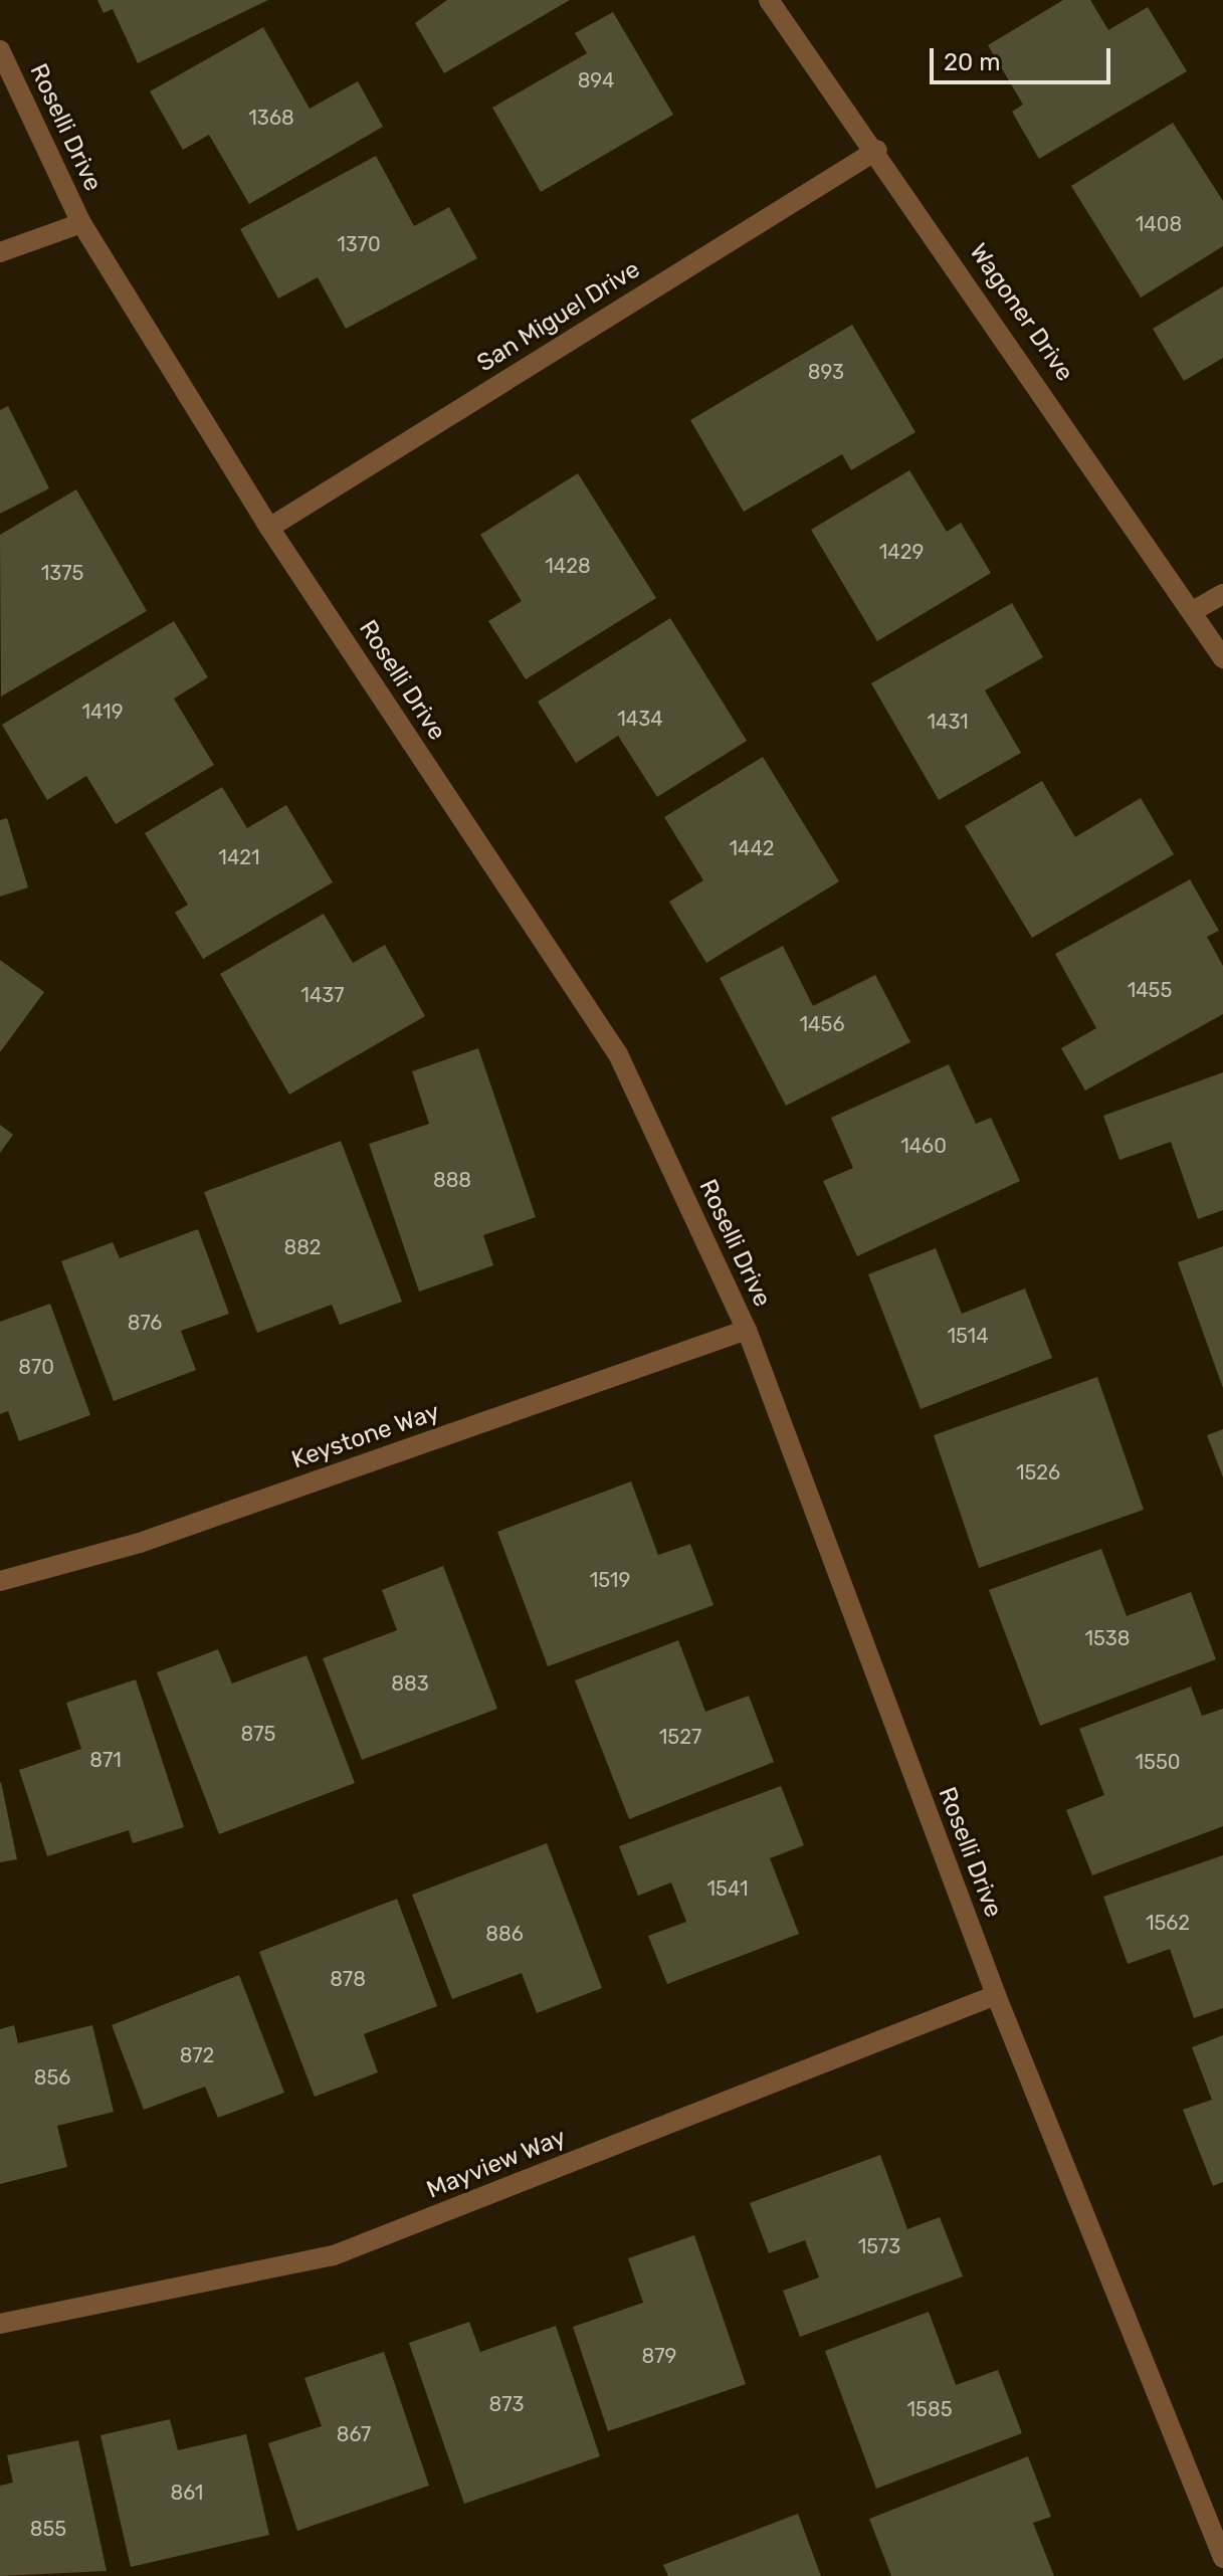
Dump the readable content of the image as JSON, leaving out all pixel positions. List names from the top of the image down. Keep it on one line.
{"streets":{"street":["Roselli Drive","Wagoner Drive","San Miguel Drive","Keystone Way","Mayview Way"]},"crossings":[["Roselli Drive","San Miguel Drive"],["Roselli Drive","Keystone Way"],["Roselli Drive","Mayview Way"],["Wagoner Drive","San Miguel Drive"]],"house_numbers":["894","1368","1408","1370","893","1429","1428","1375","1419","1434","1431","1442","1421","1455","1437","1456","1460","888","882","876","1514","870","1526","1519","1538","883","875","1527","871","1550","1541","1562","886","878","872","856","1573","879","873","1585","867","861","855"],"scale_bar":"20 m"}
